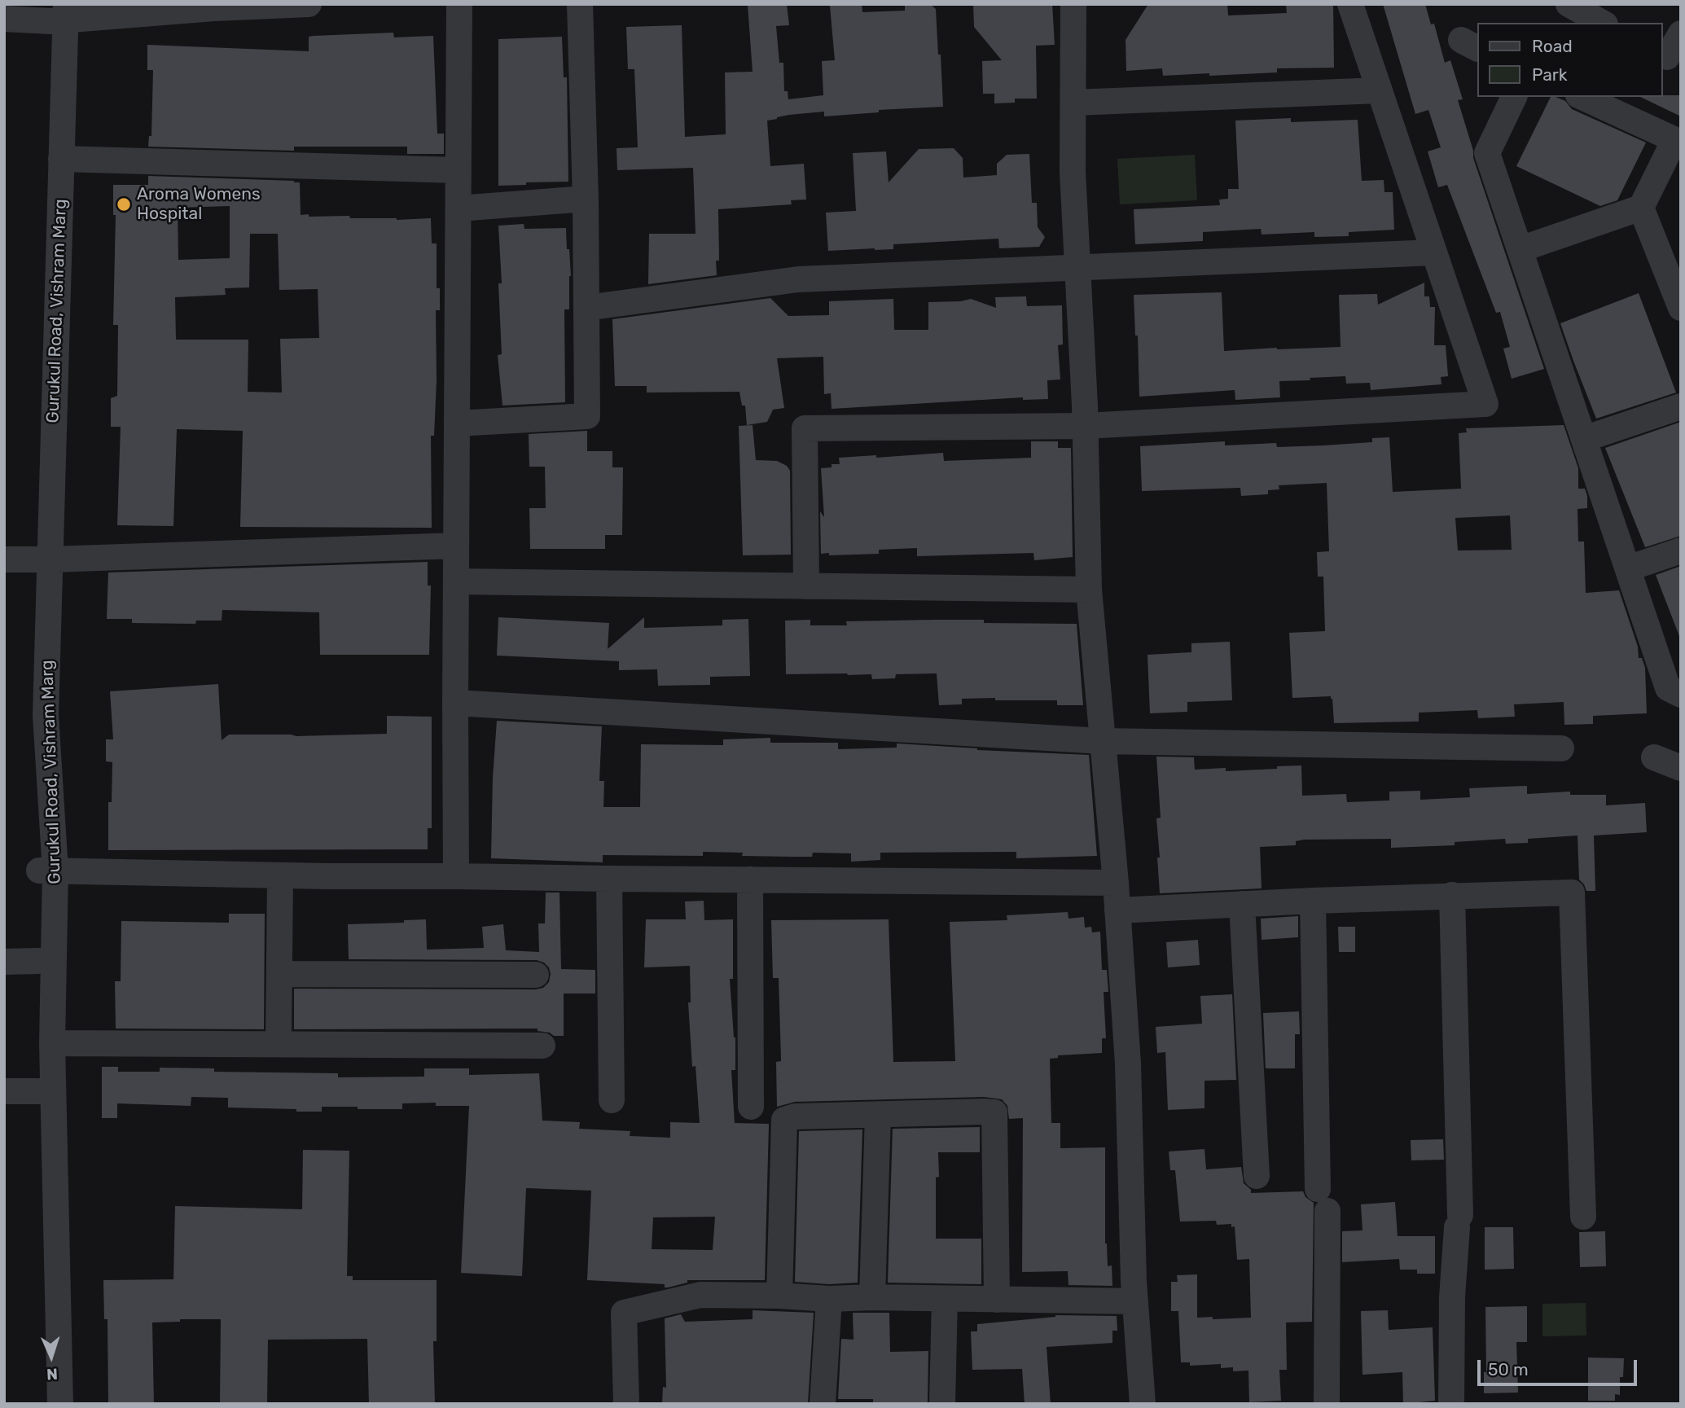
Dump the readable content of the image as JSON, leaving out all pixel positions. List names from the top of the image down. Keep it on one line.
{"streets":{"street":["Gurukul Road, Vishram Marg"]},"places":["Aroma Womens Hospital"],"legend":["Road","Park"],"scale_bar":"50 m","north":"bottom"}
